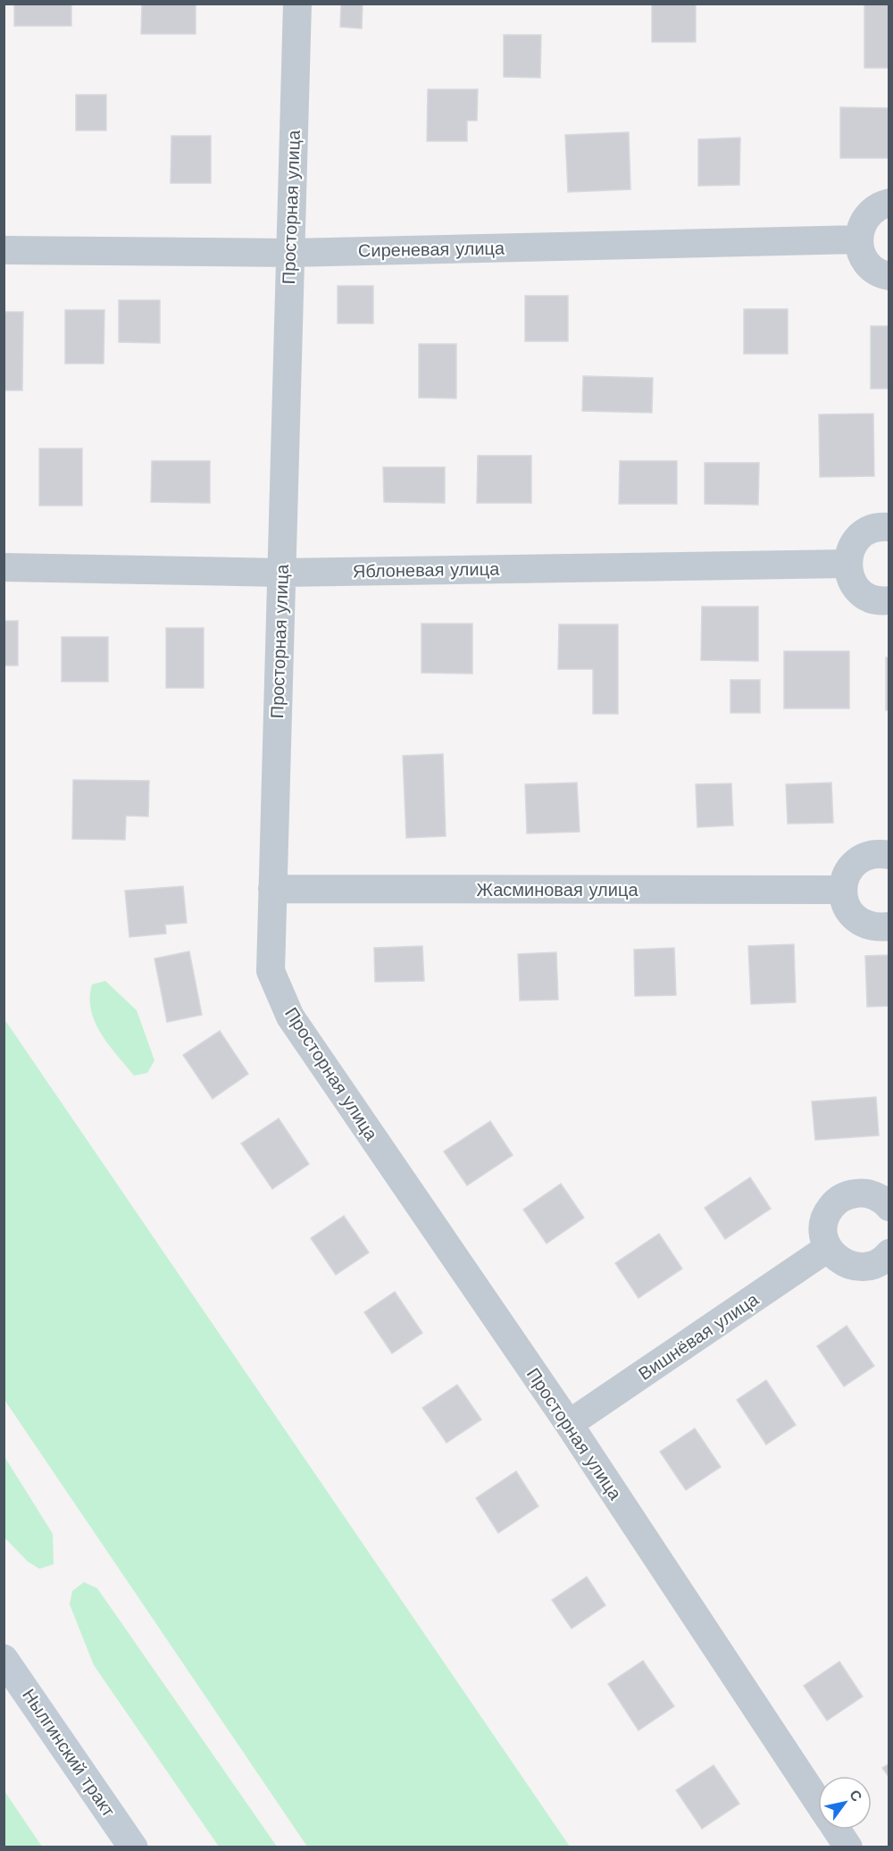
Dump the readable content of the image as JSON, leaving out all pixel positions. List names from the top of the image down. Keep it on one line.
{"streets":{"main road":["Нылгинский тракт"],"street":["Просторная улица","Сиреневая улица","Яблоневая улица","Жасминовая улица","Вишнёвая улица"]},"crossings":[["Просторная улица","Сиреневая улица"],["Просторная улица","Яблоневая улица"],["Просторная улица","Жасминовая улица"],["Просторная улица","Вишнёвая улица"]],"north":"top right"}
